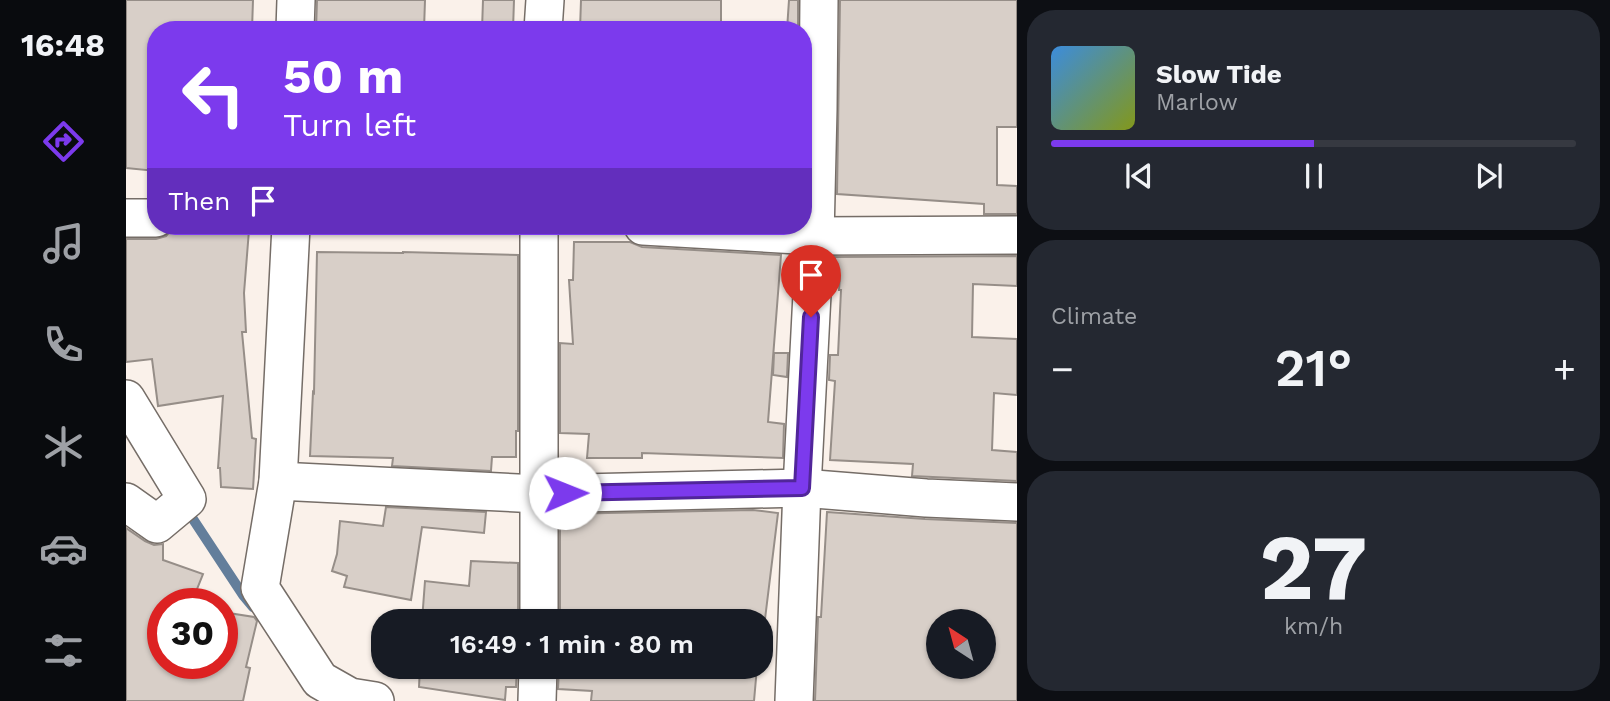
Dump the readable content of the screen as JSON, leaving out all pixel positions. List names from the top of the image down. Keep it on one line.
{"north":"top left","page":{"tabs":"16:48","turn":["50 m","Turn left"],"song":["Slow Tide","Marlow"],"then":"Then","tile":["Climate",["27","km/h"]],"heat":["−","21°","+"],"limit":"30","trip":"16:49 · 1 min · 80 m"}}
